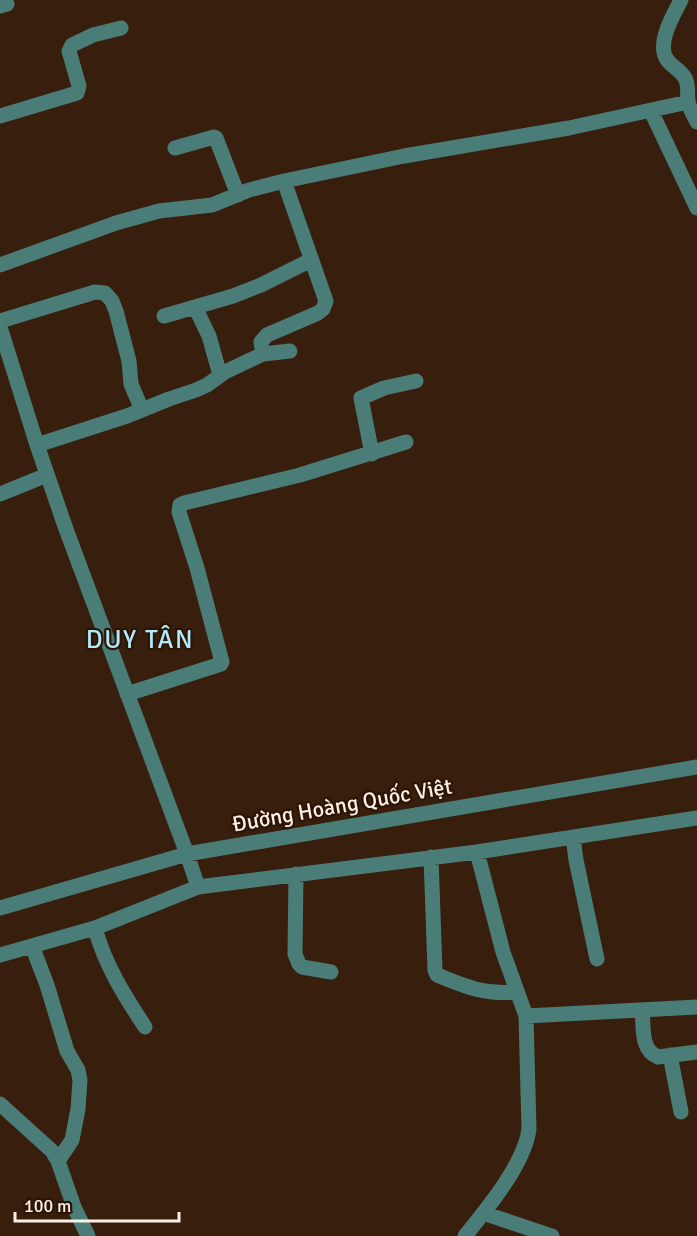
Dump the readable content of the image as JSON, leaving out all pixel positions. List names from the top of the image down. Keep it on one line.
{"streets":{"street":["Đường Hoàng Quốc Việt"]},"districts":["DUY TÂN"],"scale_bar":"100 m"}
